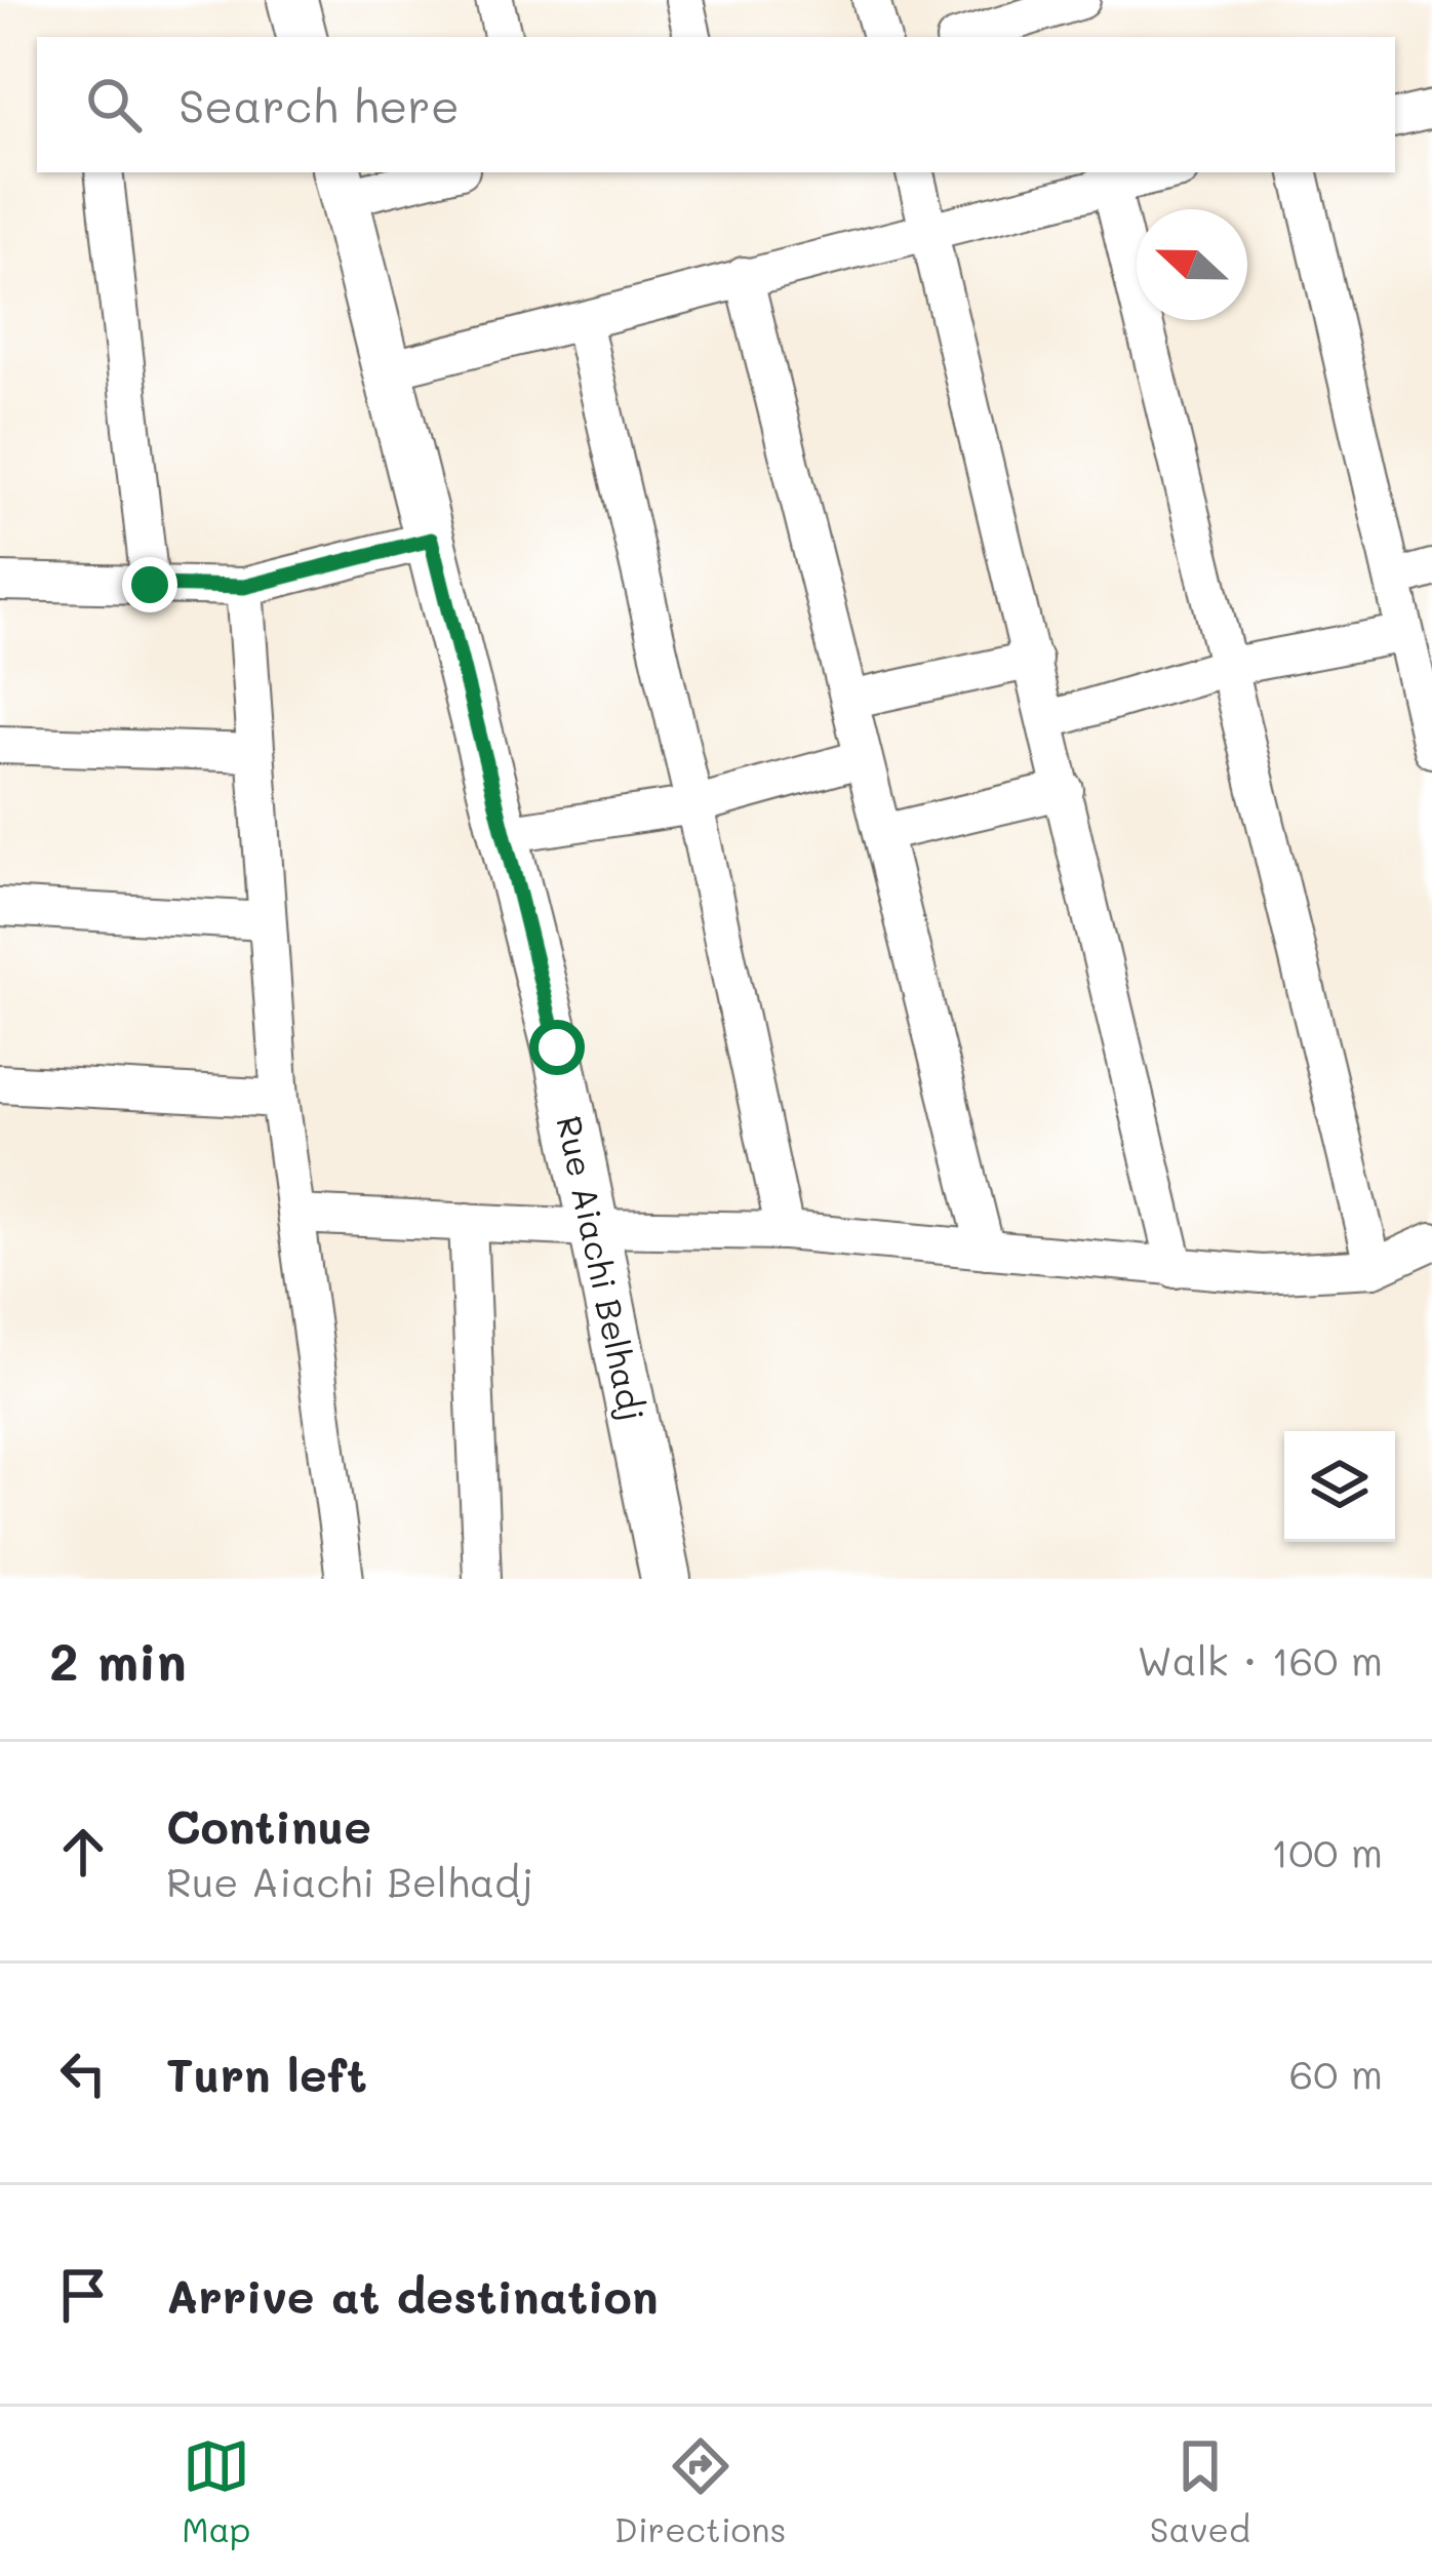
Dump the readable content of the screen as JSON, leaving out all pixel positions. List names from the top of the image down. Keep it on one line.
{"streets":{"street":["Rue Aiachi Belhadj"]},"north":"left","page":{"search":"Search here","heading":["2 min","Walk · 160 m"],"list":[["Continue","Rue Aiachi Belhadj","100 m"],["Turn left","60 m"],"Arrive at destination"],"nav":["Map","Directions","Saved"]}}
